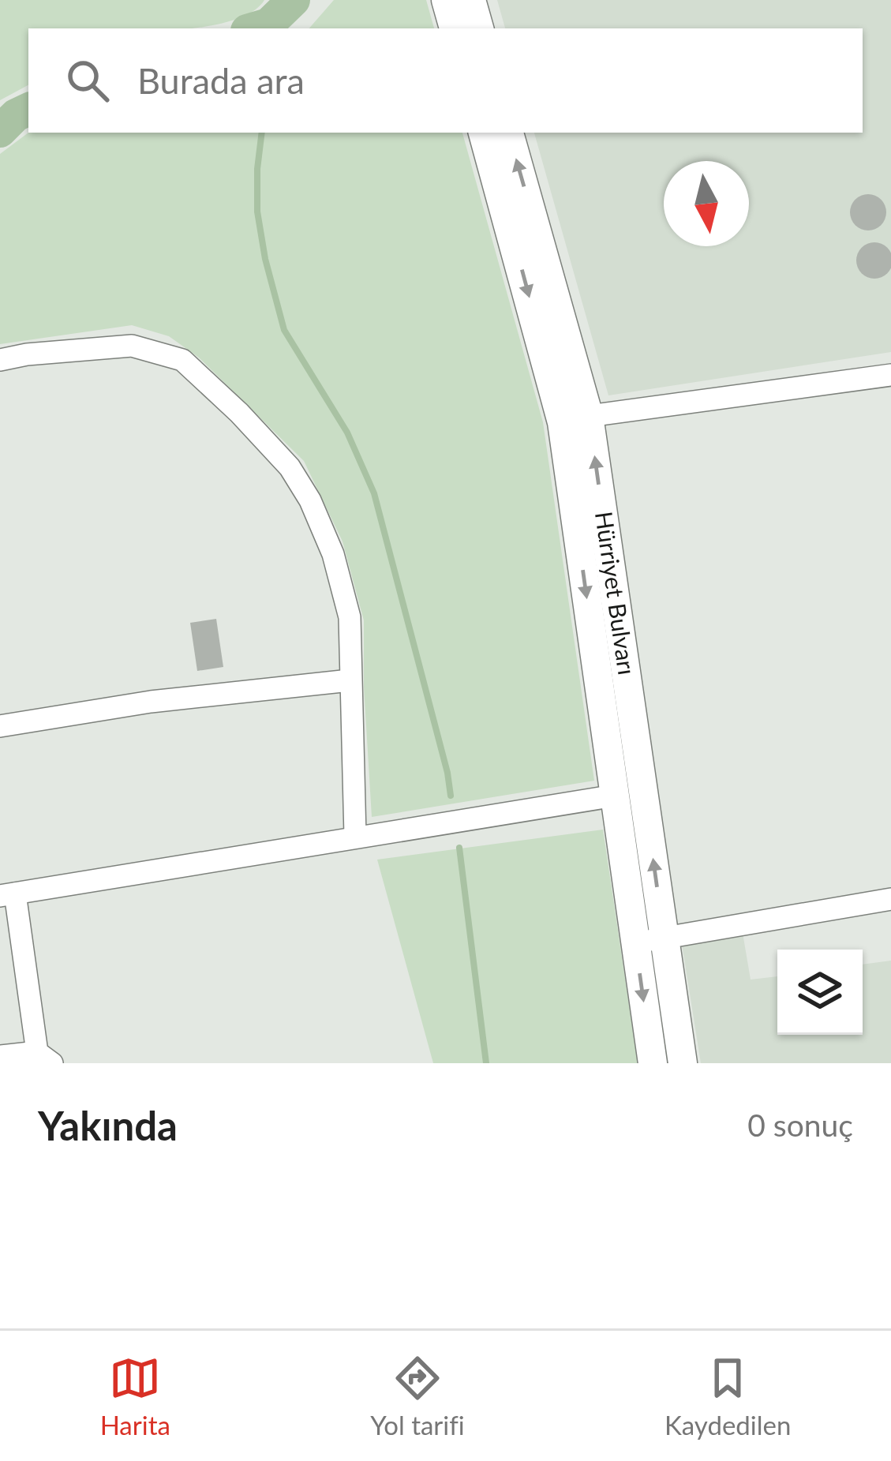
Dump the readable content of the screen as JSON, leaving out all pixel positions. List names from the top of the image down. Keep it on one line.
{"streets":{"main road":["Hürriyet Bulvarı"]},"north":"bottom","page":{"search":"Burada ara","heading":["Yakında","0 sonuç"],"nav":["Harita","Yol tarifi","Kaydedilen"]}}
